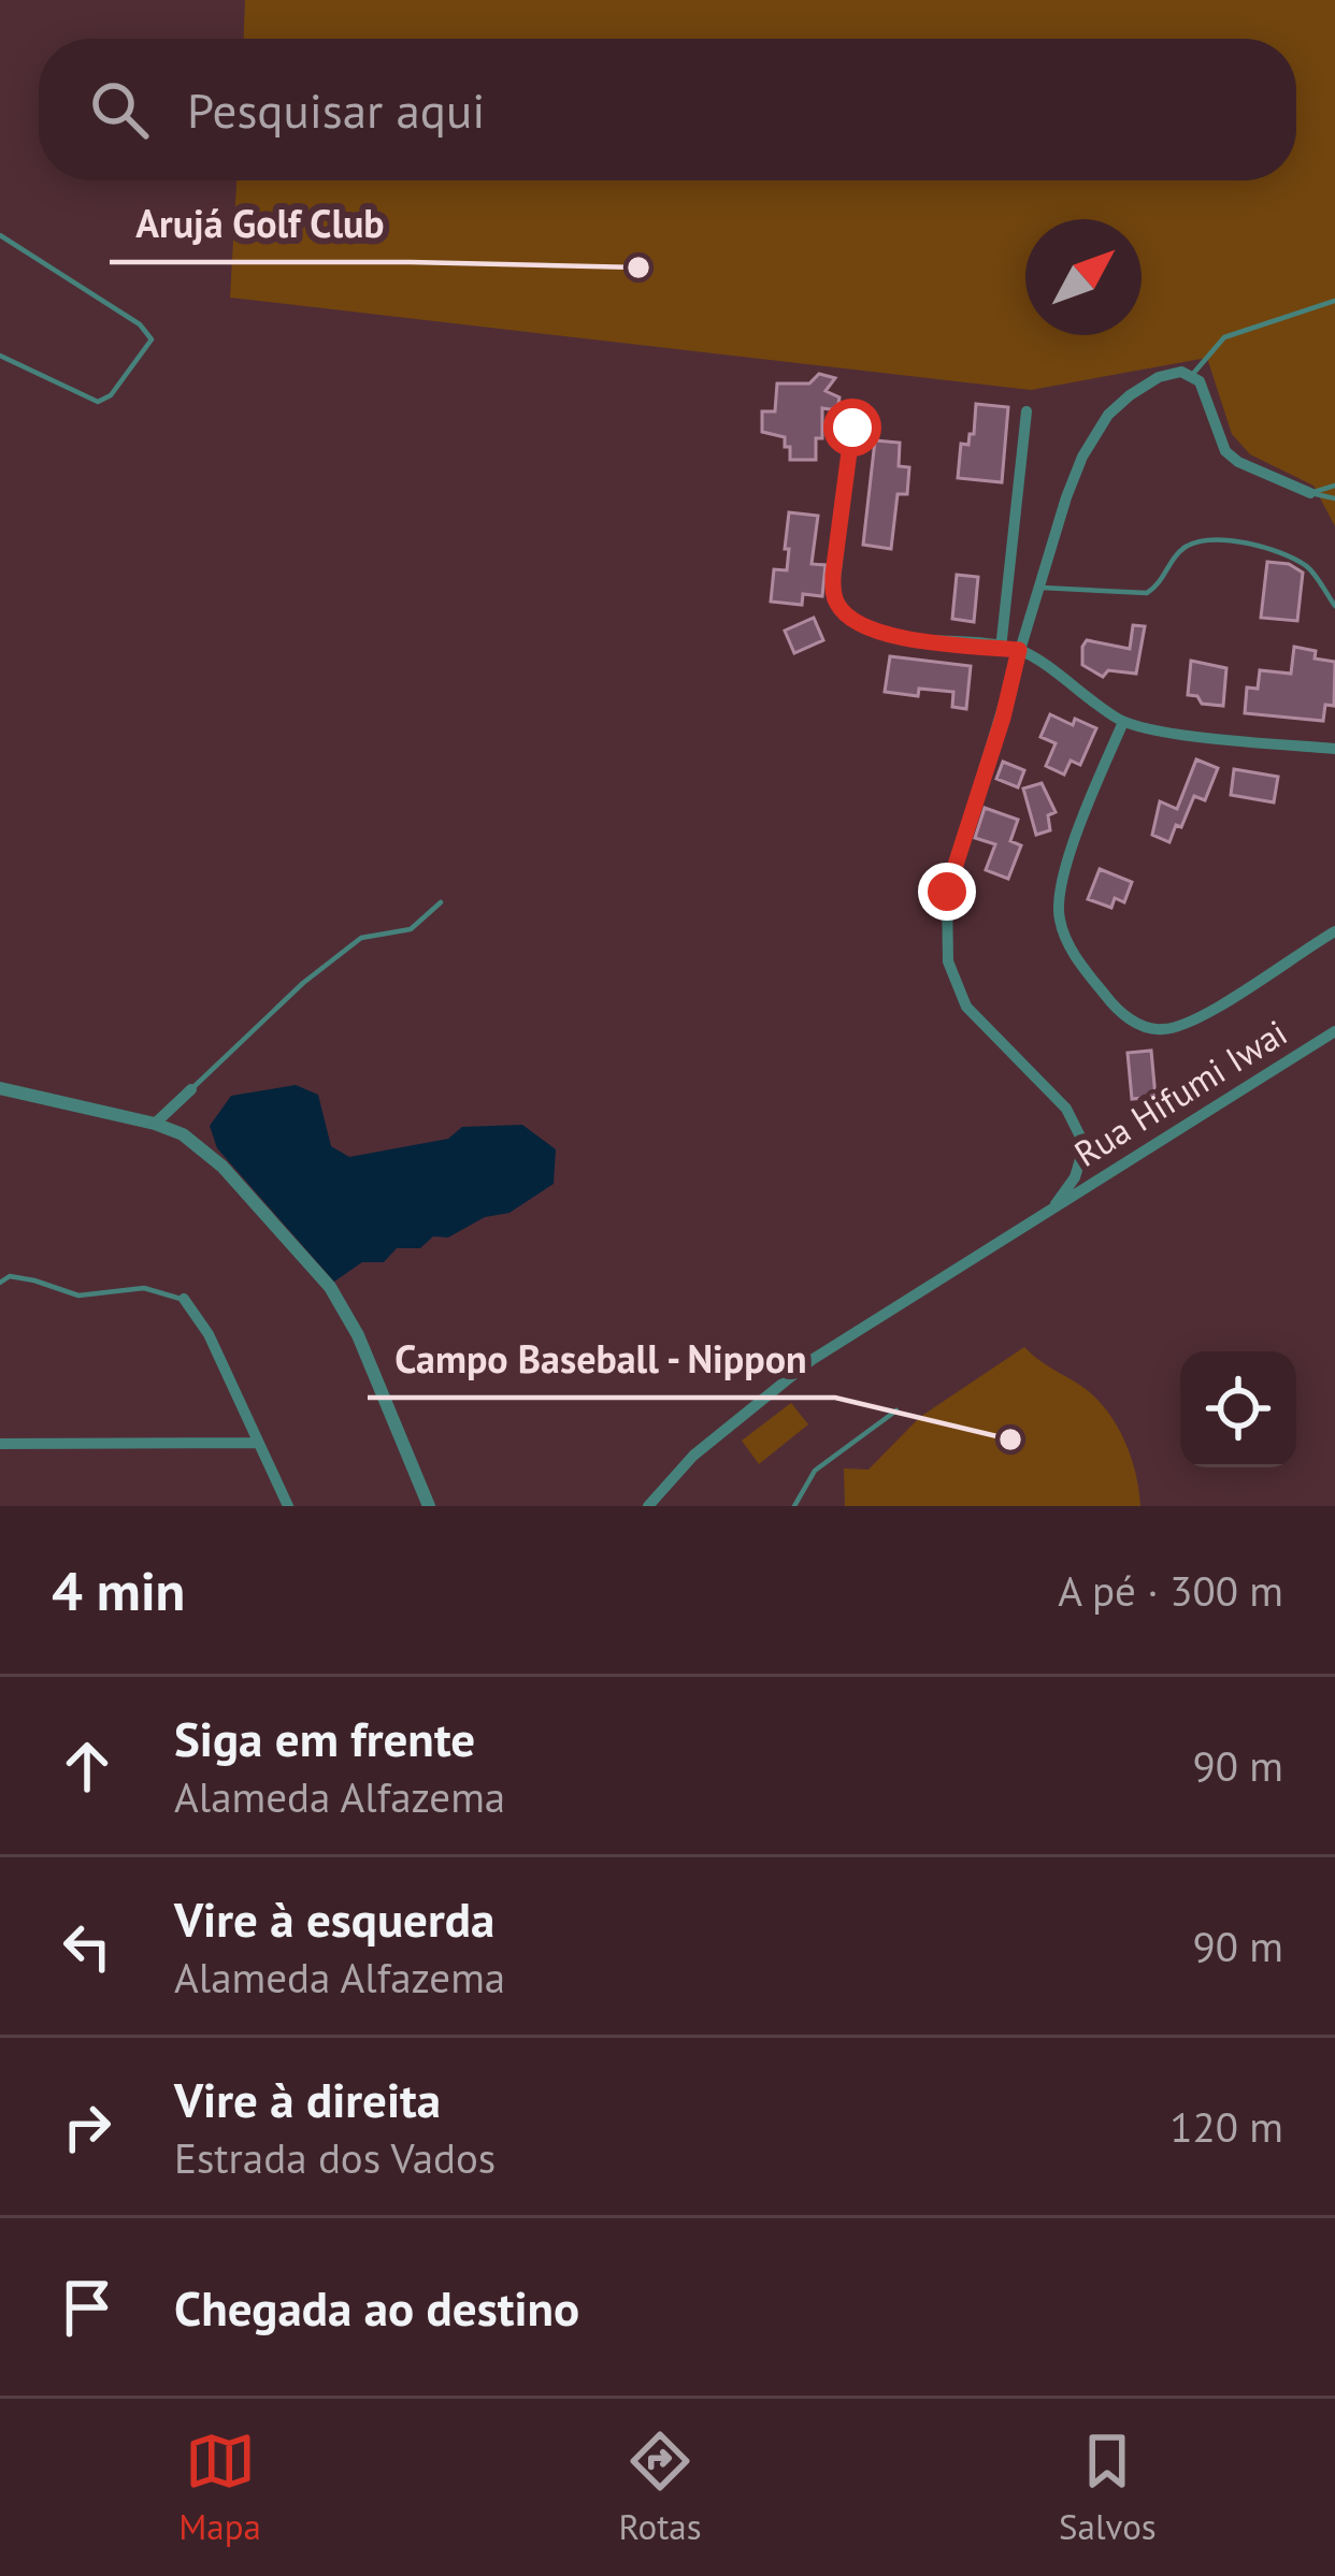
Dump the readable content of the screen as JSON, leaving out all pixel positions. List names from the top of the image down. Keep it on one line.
{"streets":{"street":["Rua Hifumi Iwai"]},"places":["Arujá Golf Club","Campo Baseball - Nippon"],"north":"top right","page":{"search":"Pesquisar aqui","heading":["4 min","A pé · 300 m"],"list":[["Siga em frente","Alameda Alfazema","90 m"],["Vire à esquerda","Alameda Alfazema","90 m"],["Vire à direita","Estrada dos Vados","120 m"],"Chegada ao destino"],"nav":["Mapa","Rotas","Salvos"]}}
